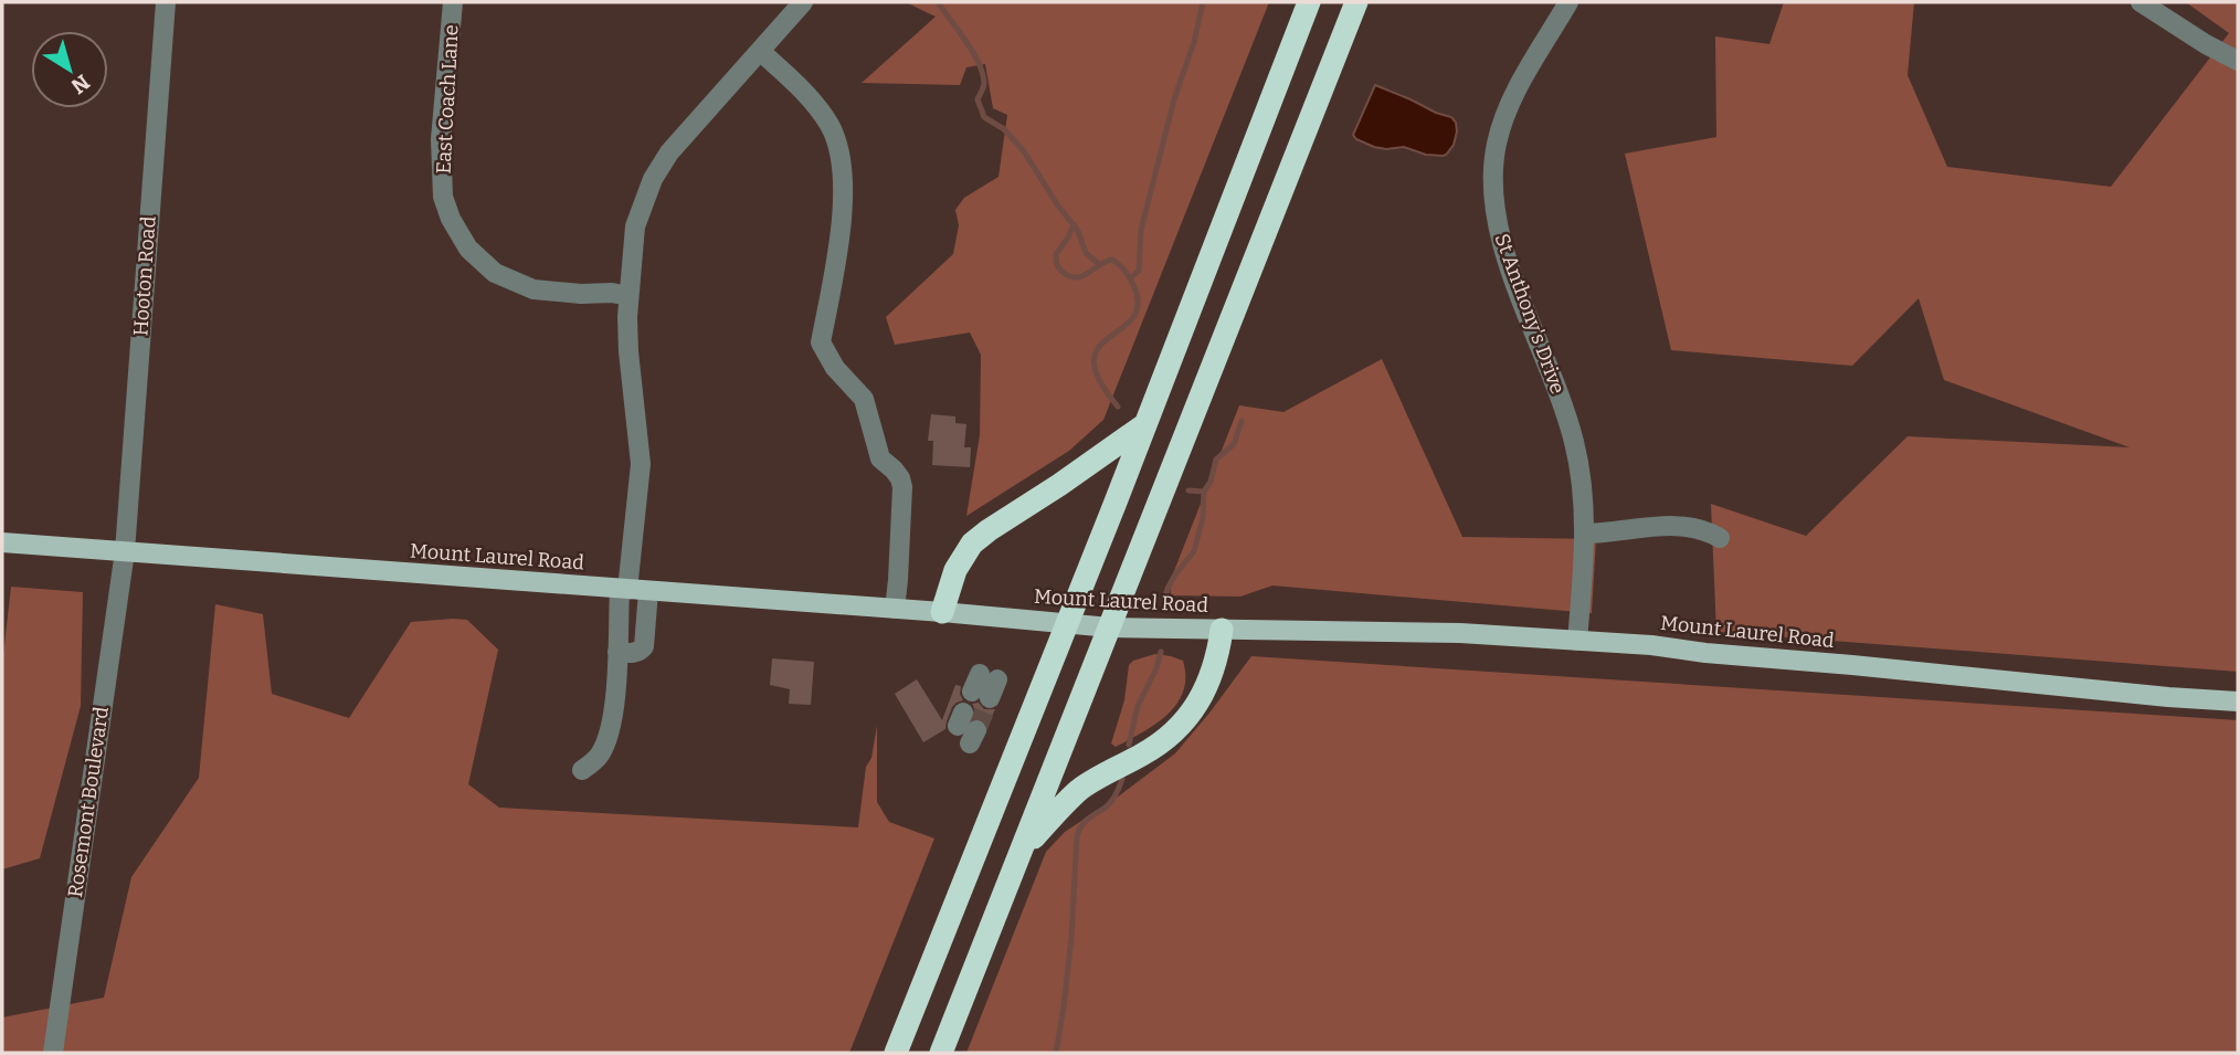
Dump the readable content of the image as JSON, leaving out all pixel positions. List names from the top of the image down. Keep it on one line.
{"streets":{"main road":["Mount Laurel Road"],"street":["East Coach Lane","Hooton Road","St Anthony's Drive","Rosemont Boulevard"]},"crossings":[["Hooton Road","Mount Laurel Road"],["Hooton Road","Rosemont Boulevard"],["St Anthony's Drive","Mount Laurel Road"],["Mount Laurel Road","Rosemont Boulevard"]],"north":"bottom right"}
